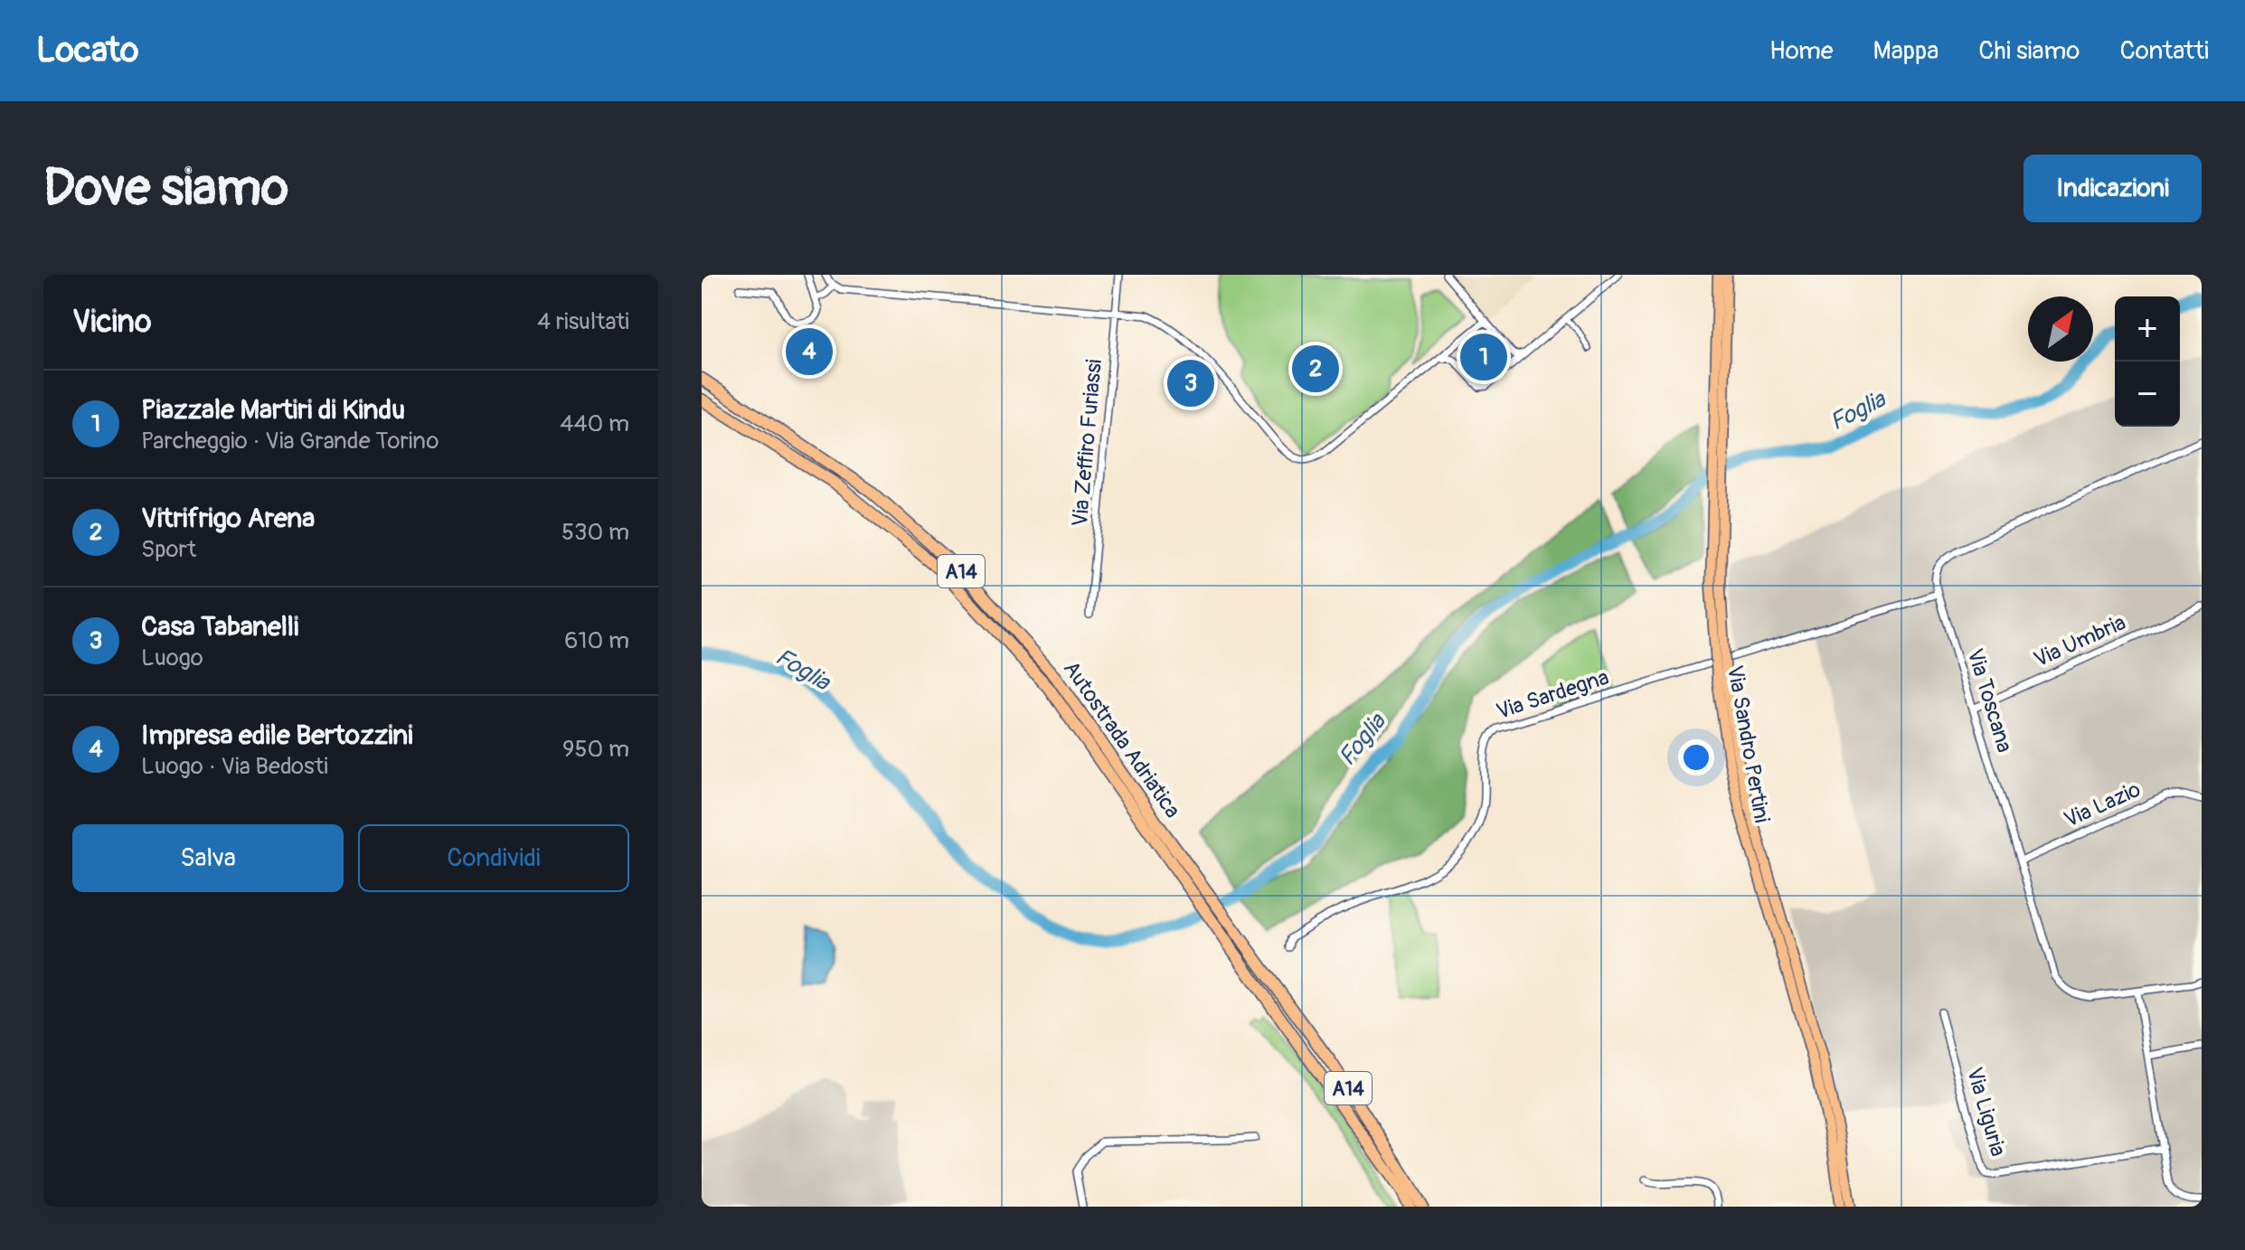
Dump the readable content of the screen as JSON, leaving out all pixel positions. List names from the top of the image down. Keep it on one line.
{"streets":{"highway":["A14","Autostrada Adriatica"],"main road":["Via Sandro Pertini"],"street":["Via Zeffiro Furiassi","Via Umbria","Via Sardegna","Via Toscana","Via Lazio","Via Liguria"]},"crossings":[["Via Umbria","Via Toscana"],["Via Sardegna","Via Toscana"],["Via Toscana","Via Lazio"]],"water":["Foglia"],"north":"top right","page":{"header":"Locato","nav":["Home","Mappa","Chi siamo","Contatti"],"buttons":["Indicazioni",["Salva","Condividi"]],"title":"Dove siamo","heading":["Vicino","4 risultati"],"map_buttons":["+","−"],"pins":["4","1","2","3"],"list":[{"mark":"1","name":"Piazzale Martiri di Kindu","note":"Parcheggio · Via Grande Torino","value":"440 m"},{"mark":"2","name":"Vitrifrigo Arena","note":"Sport","value":"530 m"},{"mark":"3","name":"Casa Tabanelli","note":"Luogo","value":"610 m"},{"mark":"4","name":"Impresa edile Bertozzini","note":"Luogo · Via Bedosti","value":"950 m"}]}}
